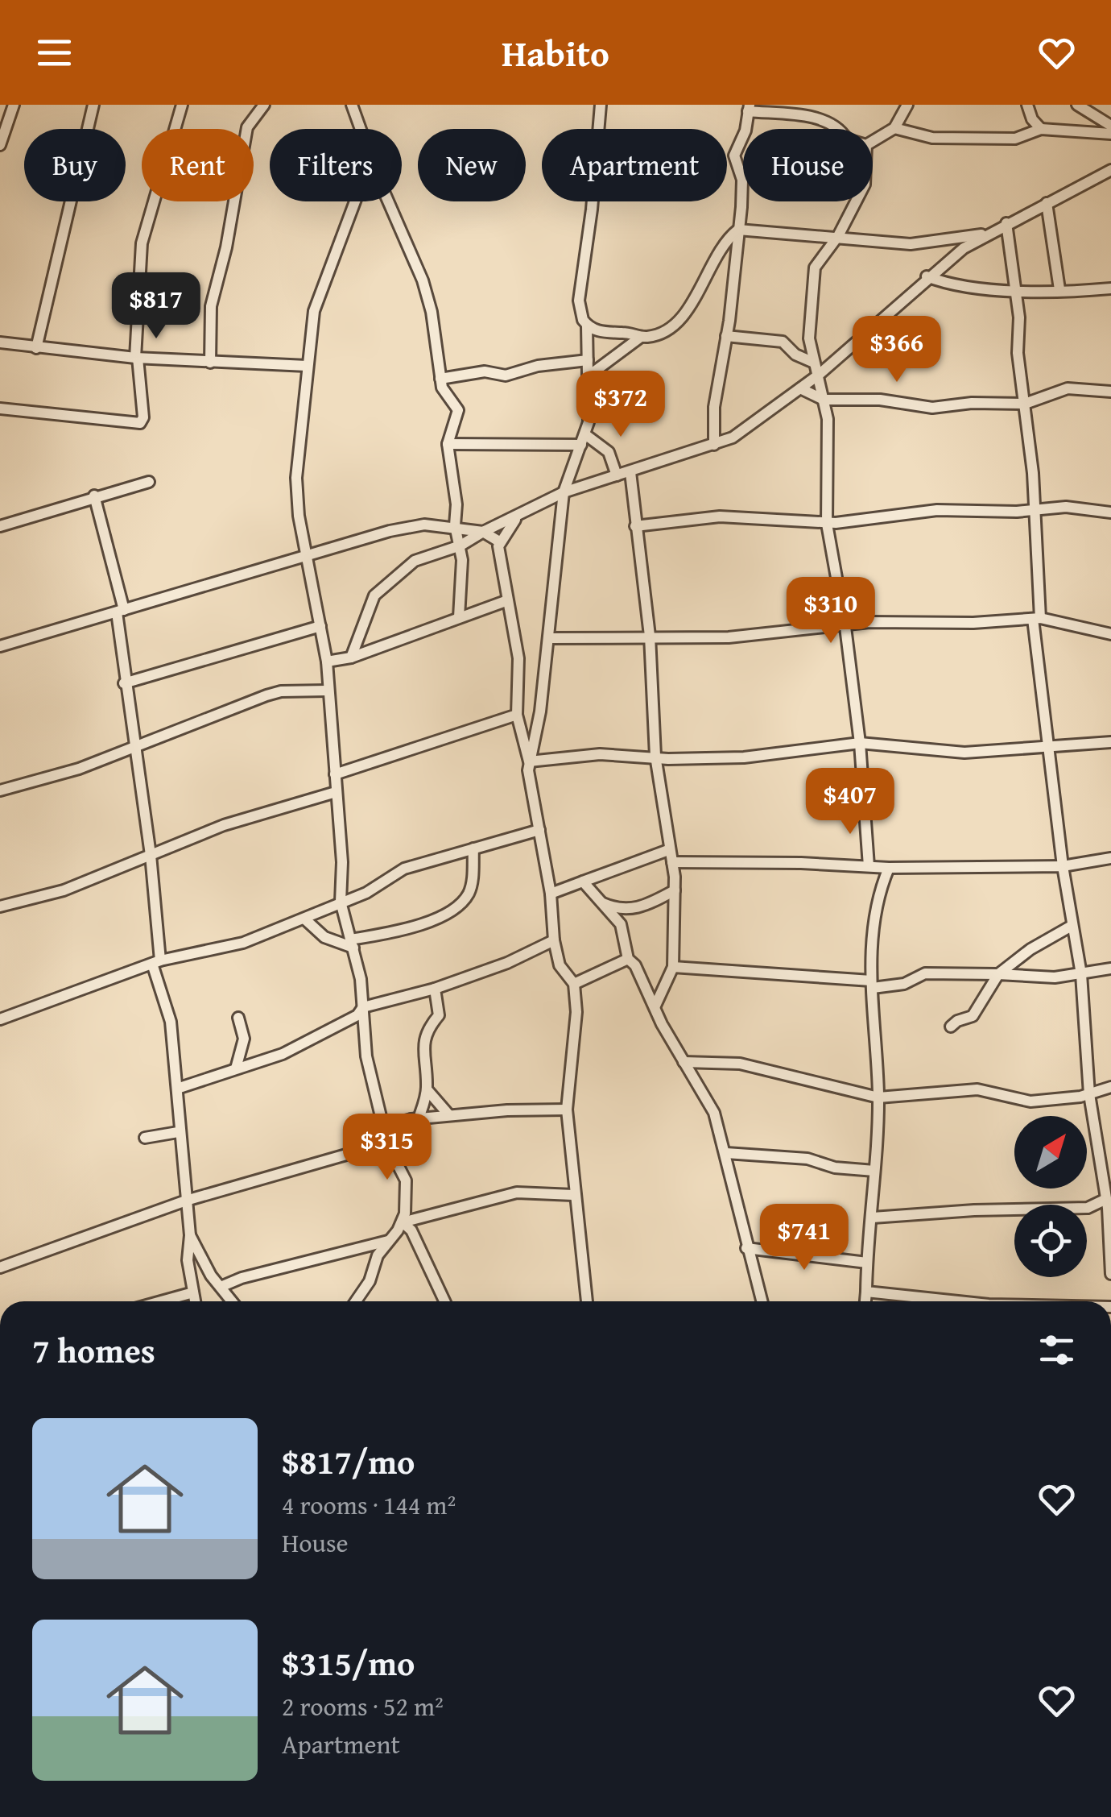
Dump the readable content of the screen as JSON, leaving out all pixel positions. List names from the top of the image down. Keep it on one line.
{"north":"top right","page":{"header":"Habito","chip":["Buy","Rent","Filters","New","Apartment","House"],"price":["$817","$366","$372","$310","$407","$315","$741"],"heading":"7 homes","list":[{"name":"$817/mo","note":"4 rooms · 144 m² · House"},{"name":"$315/mo","note":"2 rooms · 52 m² · Apartment"}]}}
